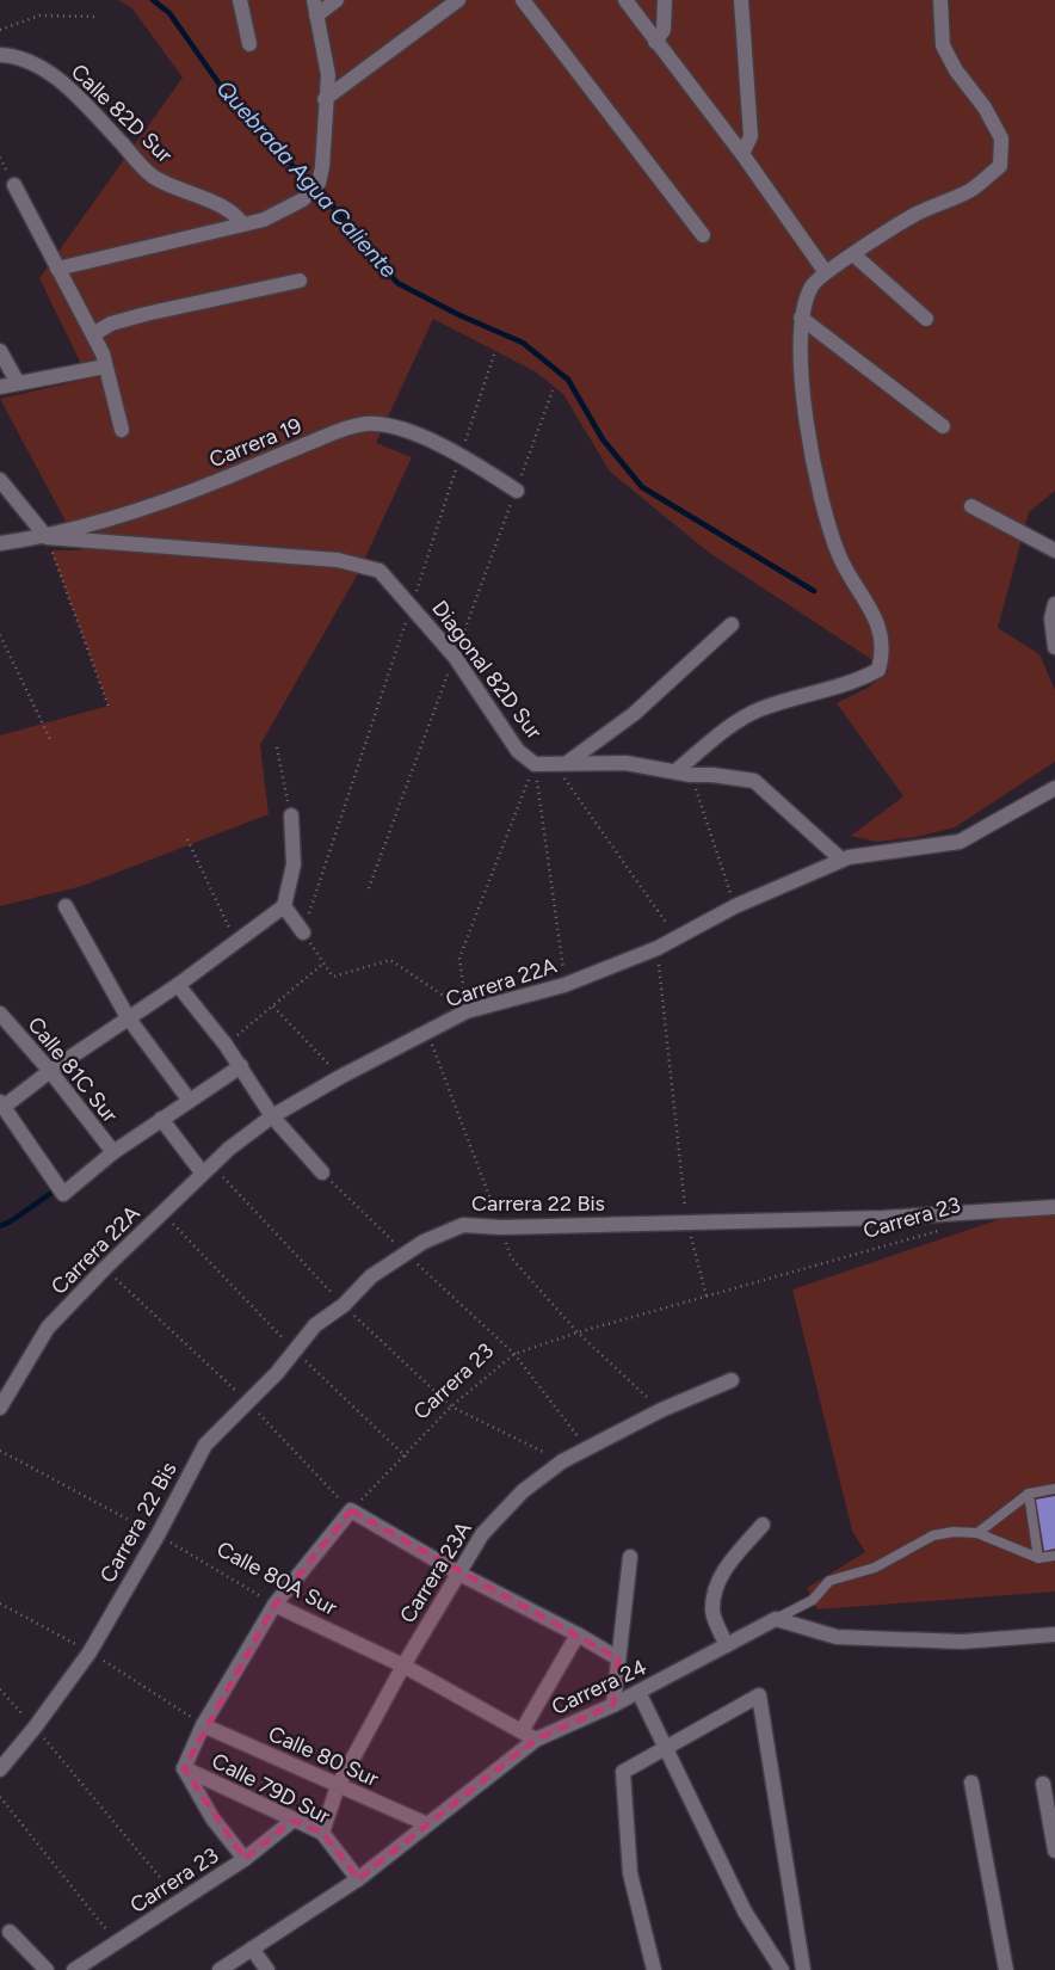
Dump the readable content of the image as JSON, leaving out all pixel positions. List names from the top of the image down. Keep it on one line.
{"streets":{"street":["Calle 82D Sur","Carrera 19","Diagonal 82D Sur","Carrera 22A","Calle 81C Sur","Carrera 22 Bis","Carrera 23","Carrera 23A","Calle 80A Sur","Carrera 24","Calle 80 Sur","Calle 79D Sur"]},"crossings":[["Carrera 19","Diagonal 82D Sur"],["Diagonal 82D Sur","Carrera 22A"],["Carrera 22 Bis","Calle 80A Sur"],["Carrera 23","Calle 79D Sur"],["Carrera 23A","Calle 80A Sur"],["Carrera 23A","Calle 80 Sur"],["Carrera 23A","Calle 79D Sur"],["Calle 80A Sur","Carrera 24"],["Carrera 24","Calle 80 Sur"],["Carrera 24","Calle 79D Sur"]],"water":["Quebrada Agua Caliente"]}
